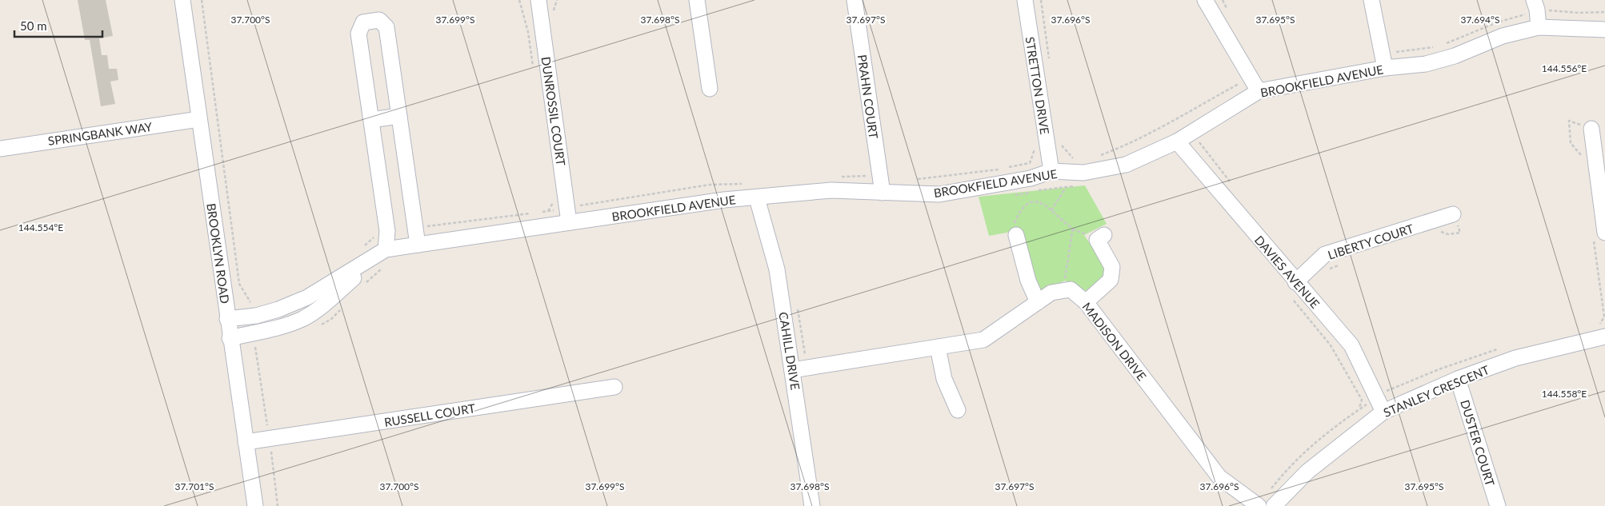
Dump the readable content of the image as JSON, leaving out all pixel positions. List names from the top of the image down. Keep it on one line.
{"streets":{"street":["BROOKFIELD AVENUE","STRETTON DRIVE","PRAHN COURT","DUNROSSIL COURT","SPRINGBANK WAY","LIBERTY COURT","BROOKLYN ROAD","DAVIES AVENUE","MADISON DRIVE","CAHILL DRIVE","STANLEY CRESCENT","RUSSELL COURT","DUSTER COURT"]},"crossings":[["BROOKFIELD AVENUE","STRETTON DRIVE"],["BROOKFIELD AVENUE","PRAHN COURT"],["BROOKFIELD AVENUE","DUNROSSIL COURT"],["BROOKFIELD AVENUE","BROOKLYN ROAD"],["BROOKFIELD AVENUE","DAVIES AVENUE"],["BROOKFIELD AVENUE","CAHILL DRIVE"],["SPRINGBANK WAY","BROOKLYN ROAD"],["LIBERTY COURT","DAVIES AVENUE"],["BROOKLYN ROAD","RUSSELL COURT"],["DAVIES AVENUE","STANLEY CRESCENT"],["STANLEY CRESCENT","DUSTER COURT"]],"scale_bar":"50 m","coordinates":["37.700°S","37.699°S","37.698°S","37.697°S","37.696°S","37.695°S","37.694°S","144.556°E","144.554°E","144.558°E","37.701°S"]}
